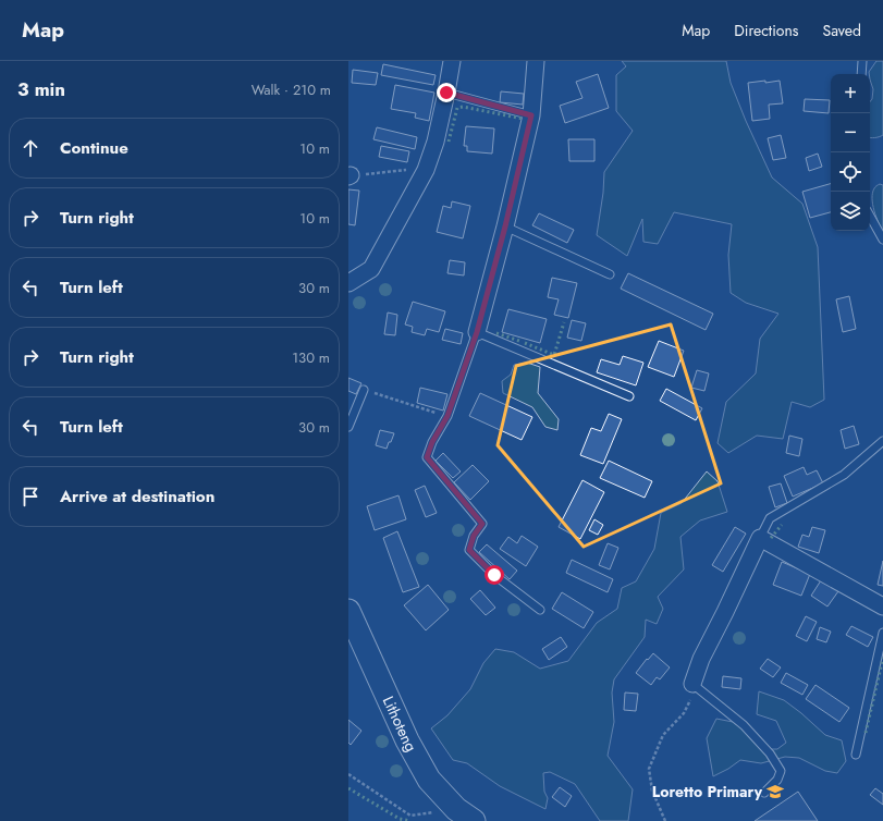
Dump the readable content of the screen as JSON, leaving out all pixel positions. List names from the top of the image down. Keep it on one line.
{"streets":{"main road":["Lithoteng"]},"places":{"school or university":["Loretto Primary"]},"page":{"header":"Map","nav":["Map","Directions","Saved"],"heading":["3 min","Walk · 210 m"],"map_buttons":["+","−"],"list":[["Continue","10 m"],["Turn right","10 m"],["Turn left","30 m"],["Turn right","130 m"],["Turn left","30 m"],"Arrive at destination"]}}
